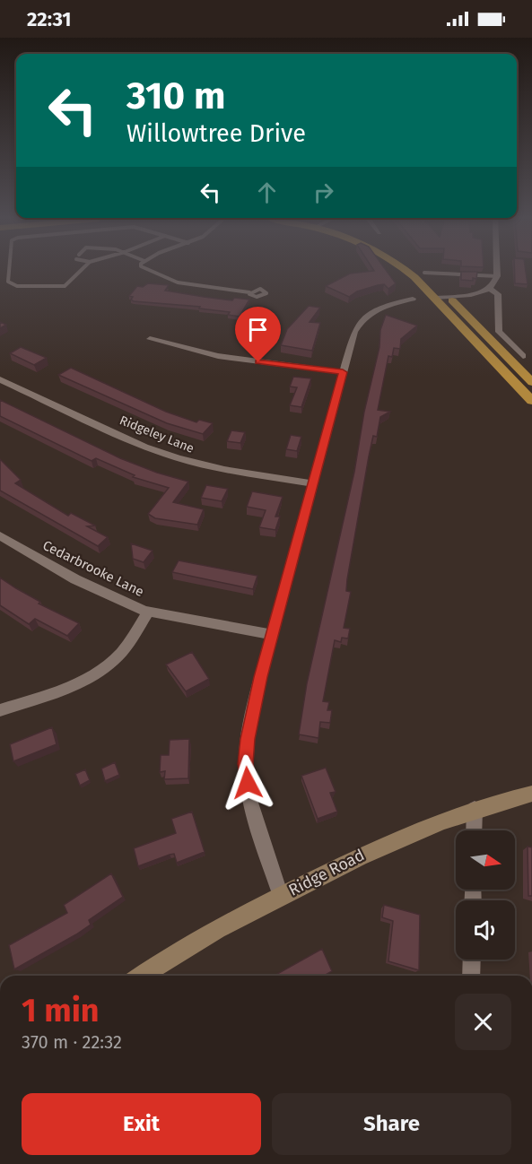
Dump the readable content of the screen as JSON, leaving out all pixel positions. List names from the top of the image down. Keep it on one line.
{"streets":{"street":["Ridgeley Lane","Cedarbrooke Lane","Ridge Road"]},"north":"right","page":{"status":"22:31","turn":["310 m","Willowtree Drive"],"heading":["1 min","370 m · 22:32"],"buttons":["Exit","Share"]}}
